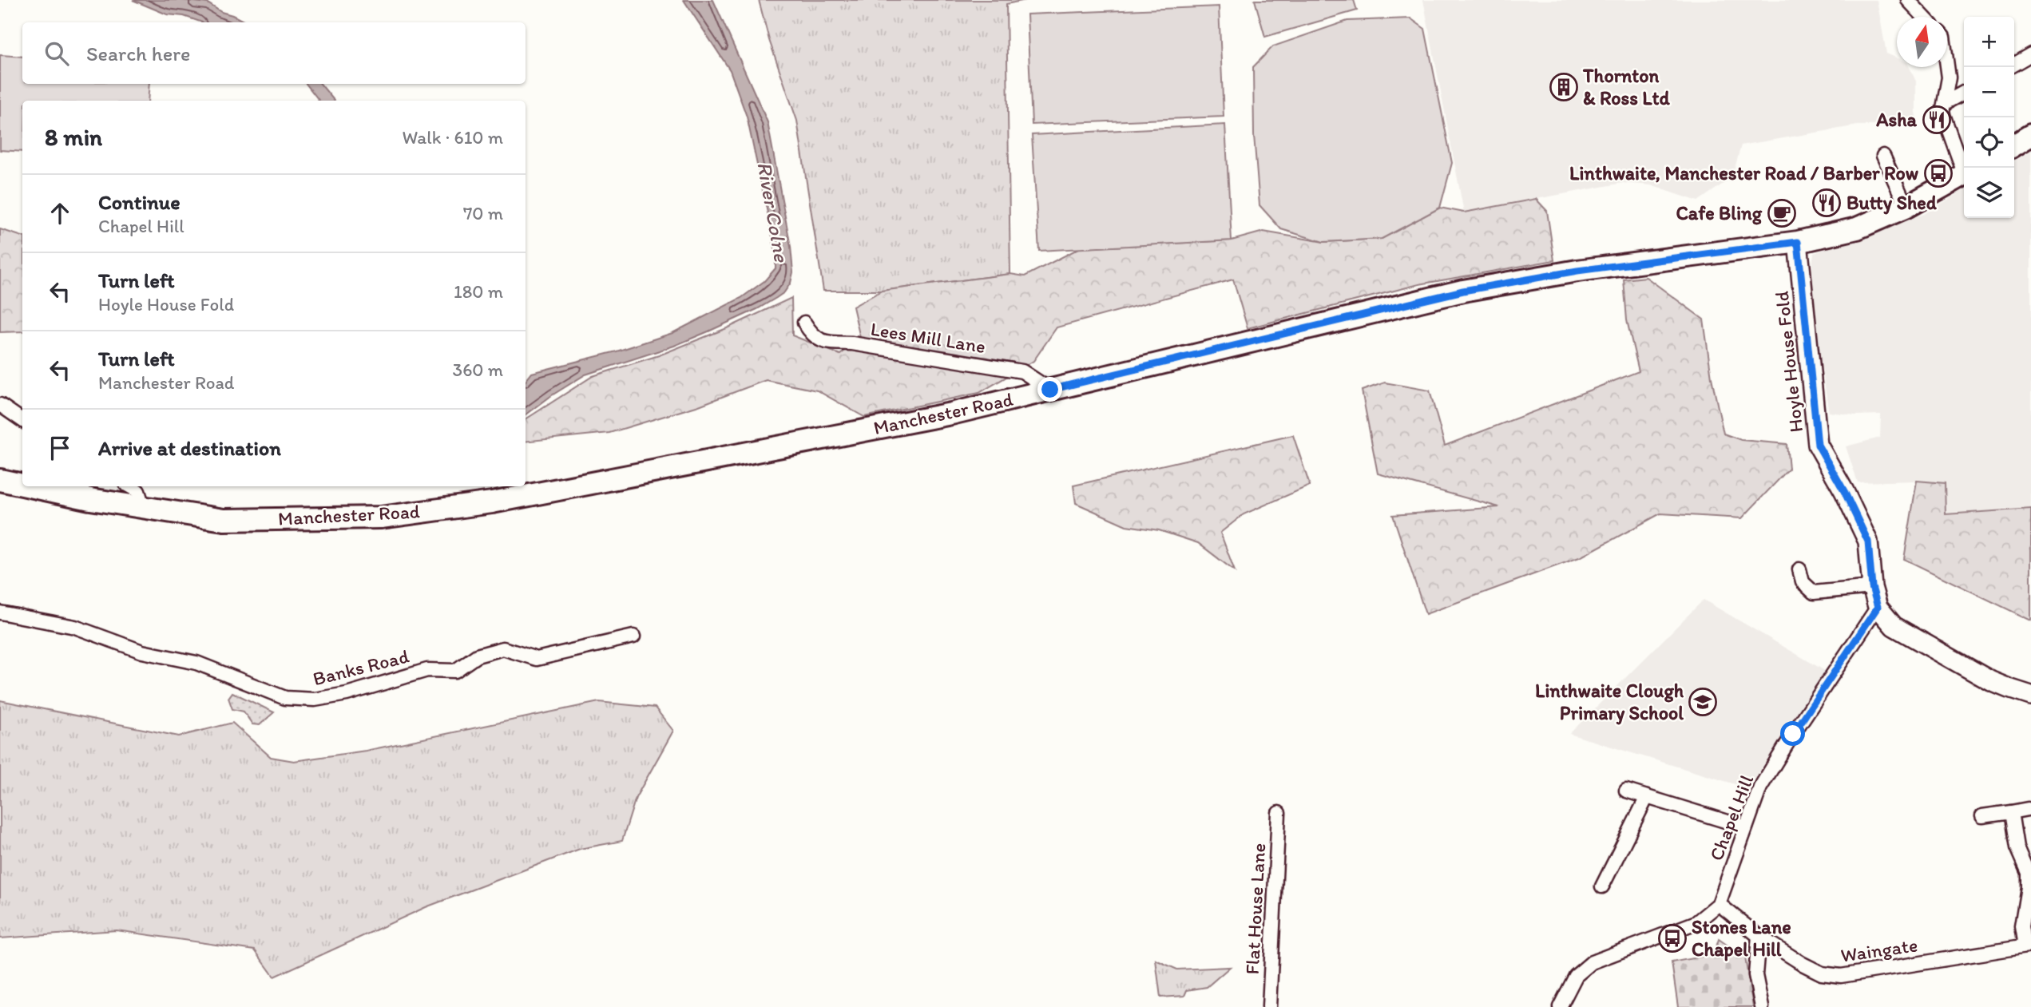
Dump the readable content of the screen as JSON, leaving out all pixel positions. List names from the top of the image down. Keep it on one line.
{"streets":{"main road":["Manchester Road"],"street":["Lees Mill Lane","Hoyle House Fold","Banks Road","Chapel Hill","Flat House Lane","Waingate"]},"crossings":[["Lees Mill Lane","Manchester Road"],["Hoyle House Fold","Manchester Road"],["Hoyle House Fold","Chapel Hill"],["Chapel Hill","Waingate"]],"water":["River Colne"],"places":{"building":["Thornton & Ross Ltd"],"restaurant":["Asha","Butty Shed"],"bus stop":["Linthwaite, Manchester Road / Barber Row","Stones Lane Chapel Hill"],"cafe":["Cafe Bling"],"school or university":["Linthwaite Clough Primary School"]},"north":"top","page":{"map_buttons":["+","−"],"search":"Search here","heading":["8 min","Walk · 610 m"],"list":[["Continue","Chapel Hill","70 m"],["Turn left","Hoyle House Fold","180 m"],["Turn left","Manchester Road","360 m"],"Arrive at destination"]}}
